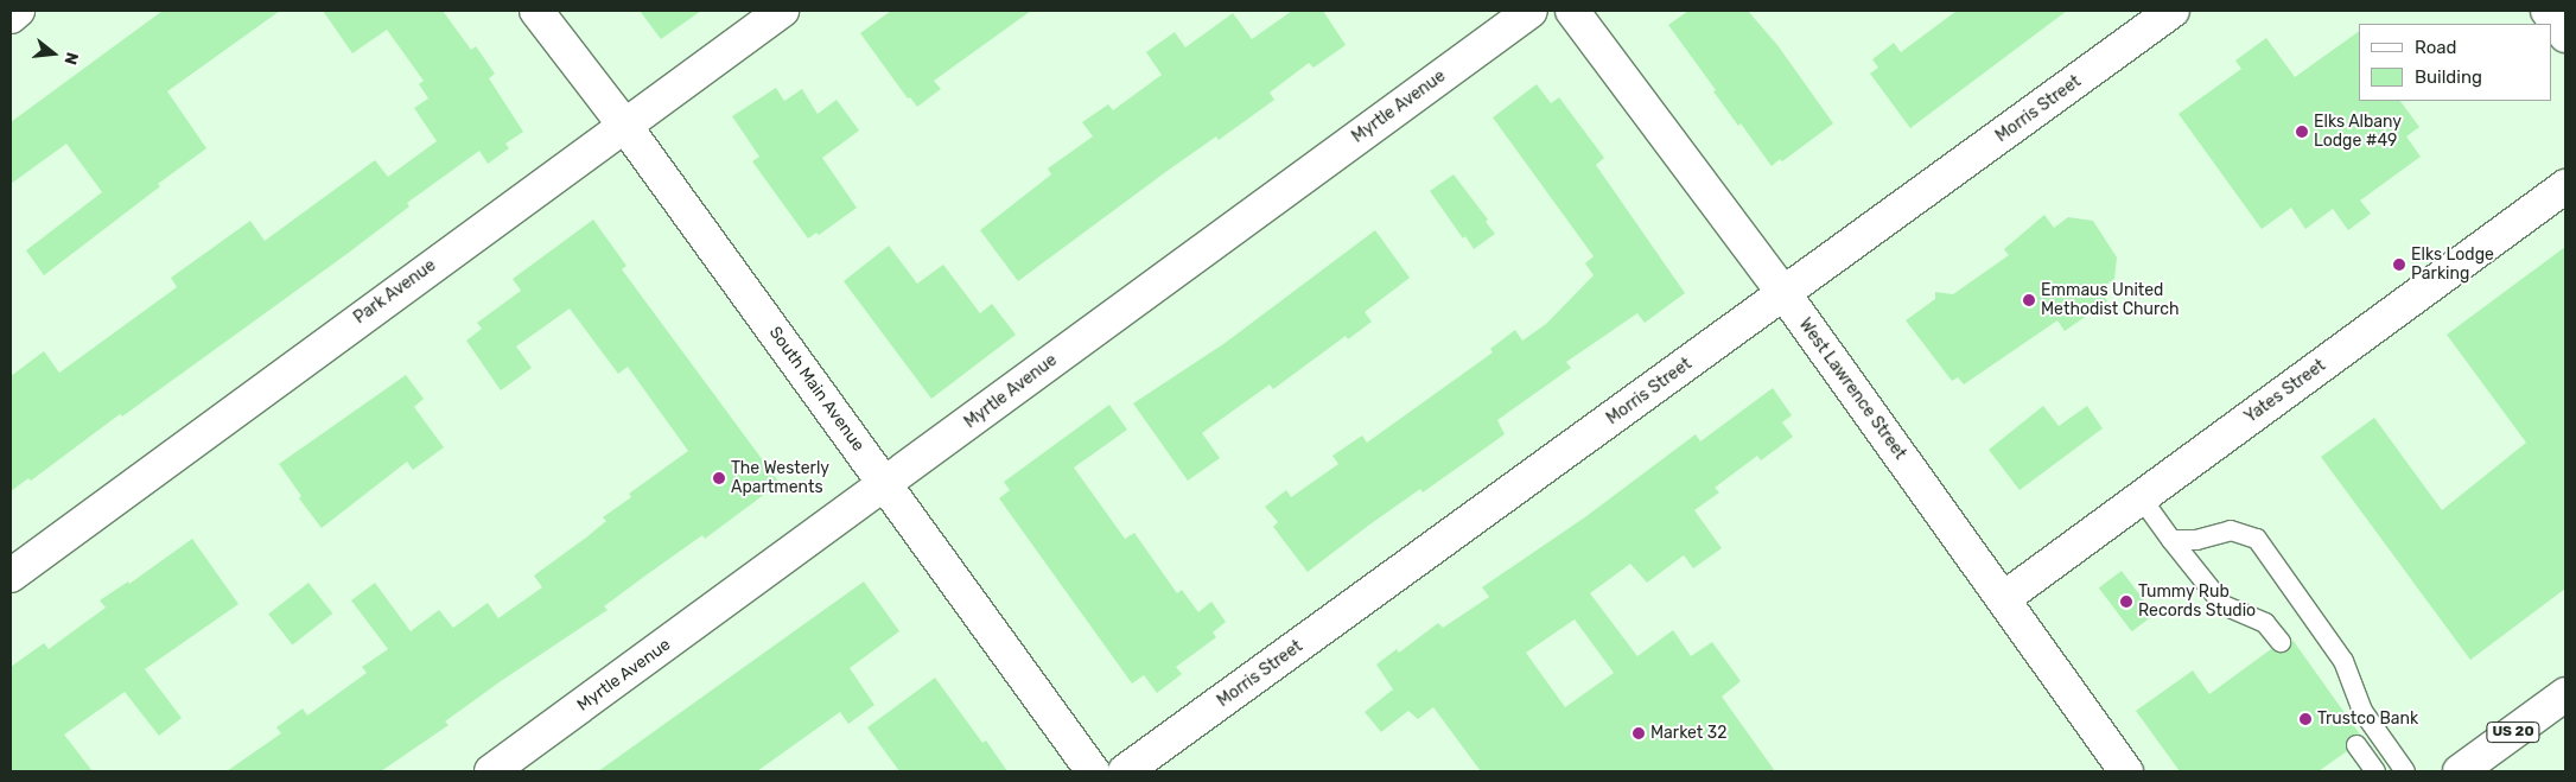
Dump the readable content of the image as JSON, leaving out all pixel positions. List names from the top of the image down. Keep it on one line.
{"streets":{"street":["Myrtle Avenue","Morris Street","Park Avenue","South Main Avenue","West Lawrence Street","Yates Street","US 20"]},"crossings":[["Myrtle Avenue","South Main Avenue"],["Morris Street","West Lawrence Street"],["Park Avenue","South Main Avenue"],["West Lawrence Street","Yates Street"]],"places":["Elks Albany Lodge #49","Elks Lodge Parking","Emmaus United Methodist Church","The Westerly Apartments","Tummy Rub Records Studio","Trustco Bank","Market 32"],"legend":["Road","Building"],"north":"right"}
